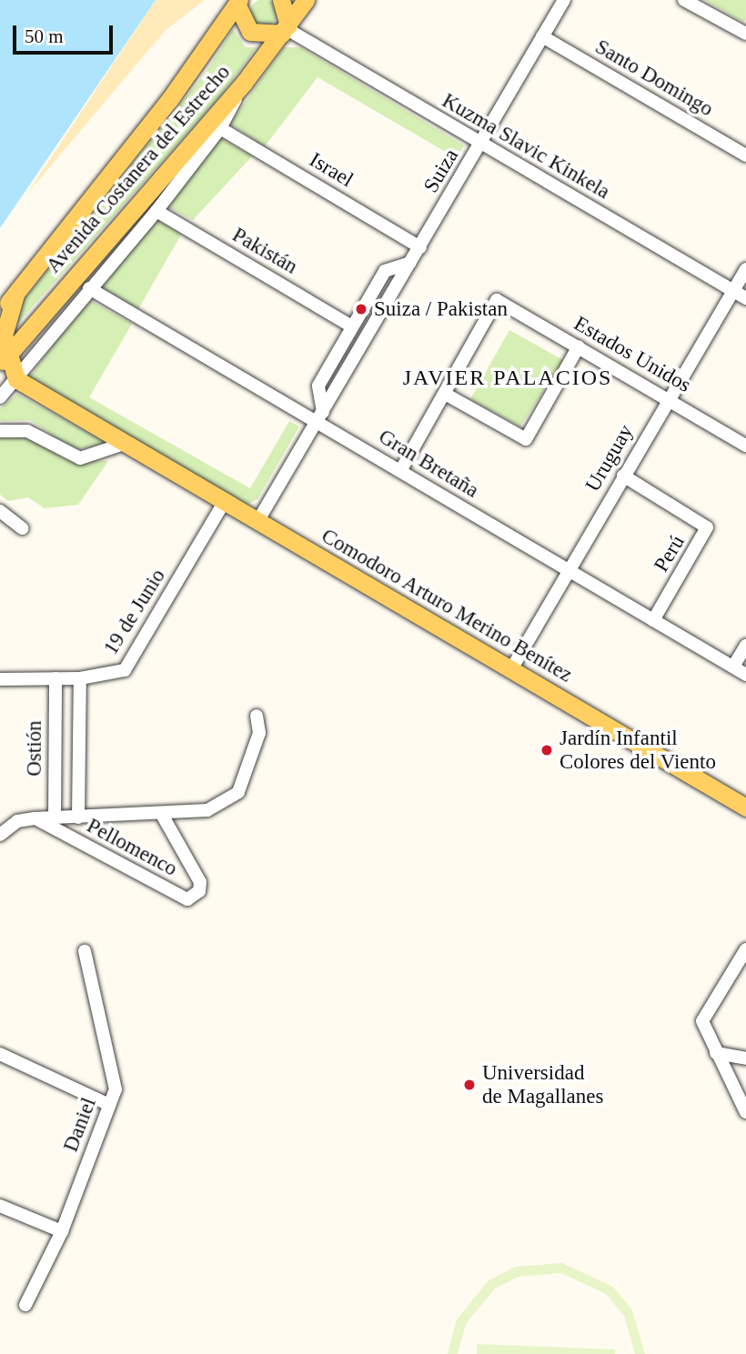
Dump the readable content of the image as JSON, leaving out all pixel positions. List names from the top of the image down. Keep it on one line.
{"streets":{"main road":["Avenida Costanera del Estrecho","Comodoro Arturo Merino Benítez"],"street":["Santo Domingo","Kuzma Slavic Kinkela","Israel","Suiza","Pakistán","Estados Unidos","Uruguay","Gran Bretaña","Perú","19 de Junio","Ostión","Pellomenco","Daniel"]},"crossings":[["Santo Domingo","Suiza"],["Kuzma Slavic Kinkela","Avenida Costanera del Estrecho"],["Kuzma Slavic Kinkela","Suiza"],["Kuzma Slavic Kinkela","Uruguay"],["Israel","Suiza"],["Suiza","Gran Bretaña"],["Suiza","Comodoro Arturo Merino Benítez"],["Estados Unidos","Uruguay"],["Uruguay","Gran Bretaña"],["Uruguay","Perú"],["Uruguay","Comodoro Arturo Merino Benítez"],["Gran Bretaña","Perú"],["Comodoro Arturo Merino Benítez","19 de Junio"],["19 de Junio","Ostión"],["Ostión","Pellomenco"]],"districts":["JAVIER PALACIOS"],"places":["Suiza / Pakistan","Jardín Infantil Colores del Viento","Universidad de Magallanes"],"scale_bar":"50 m"}
